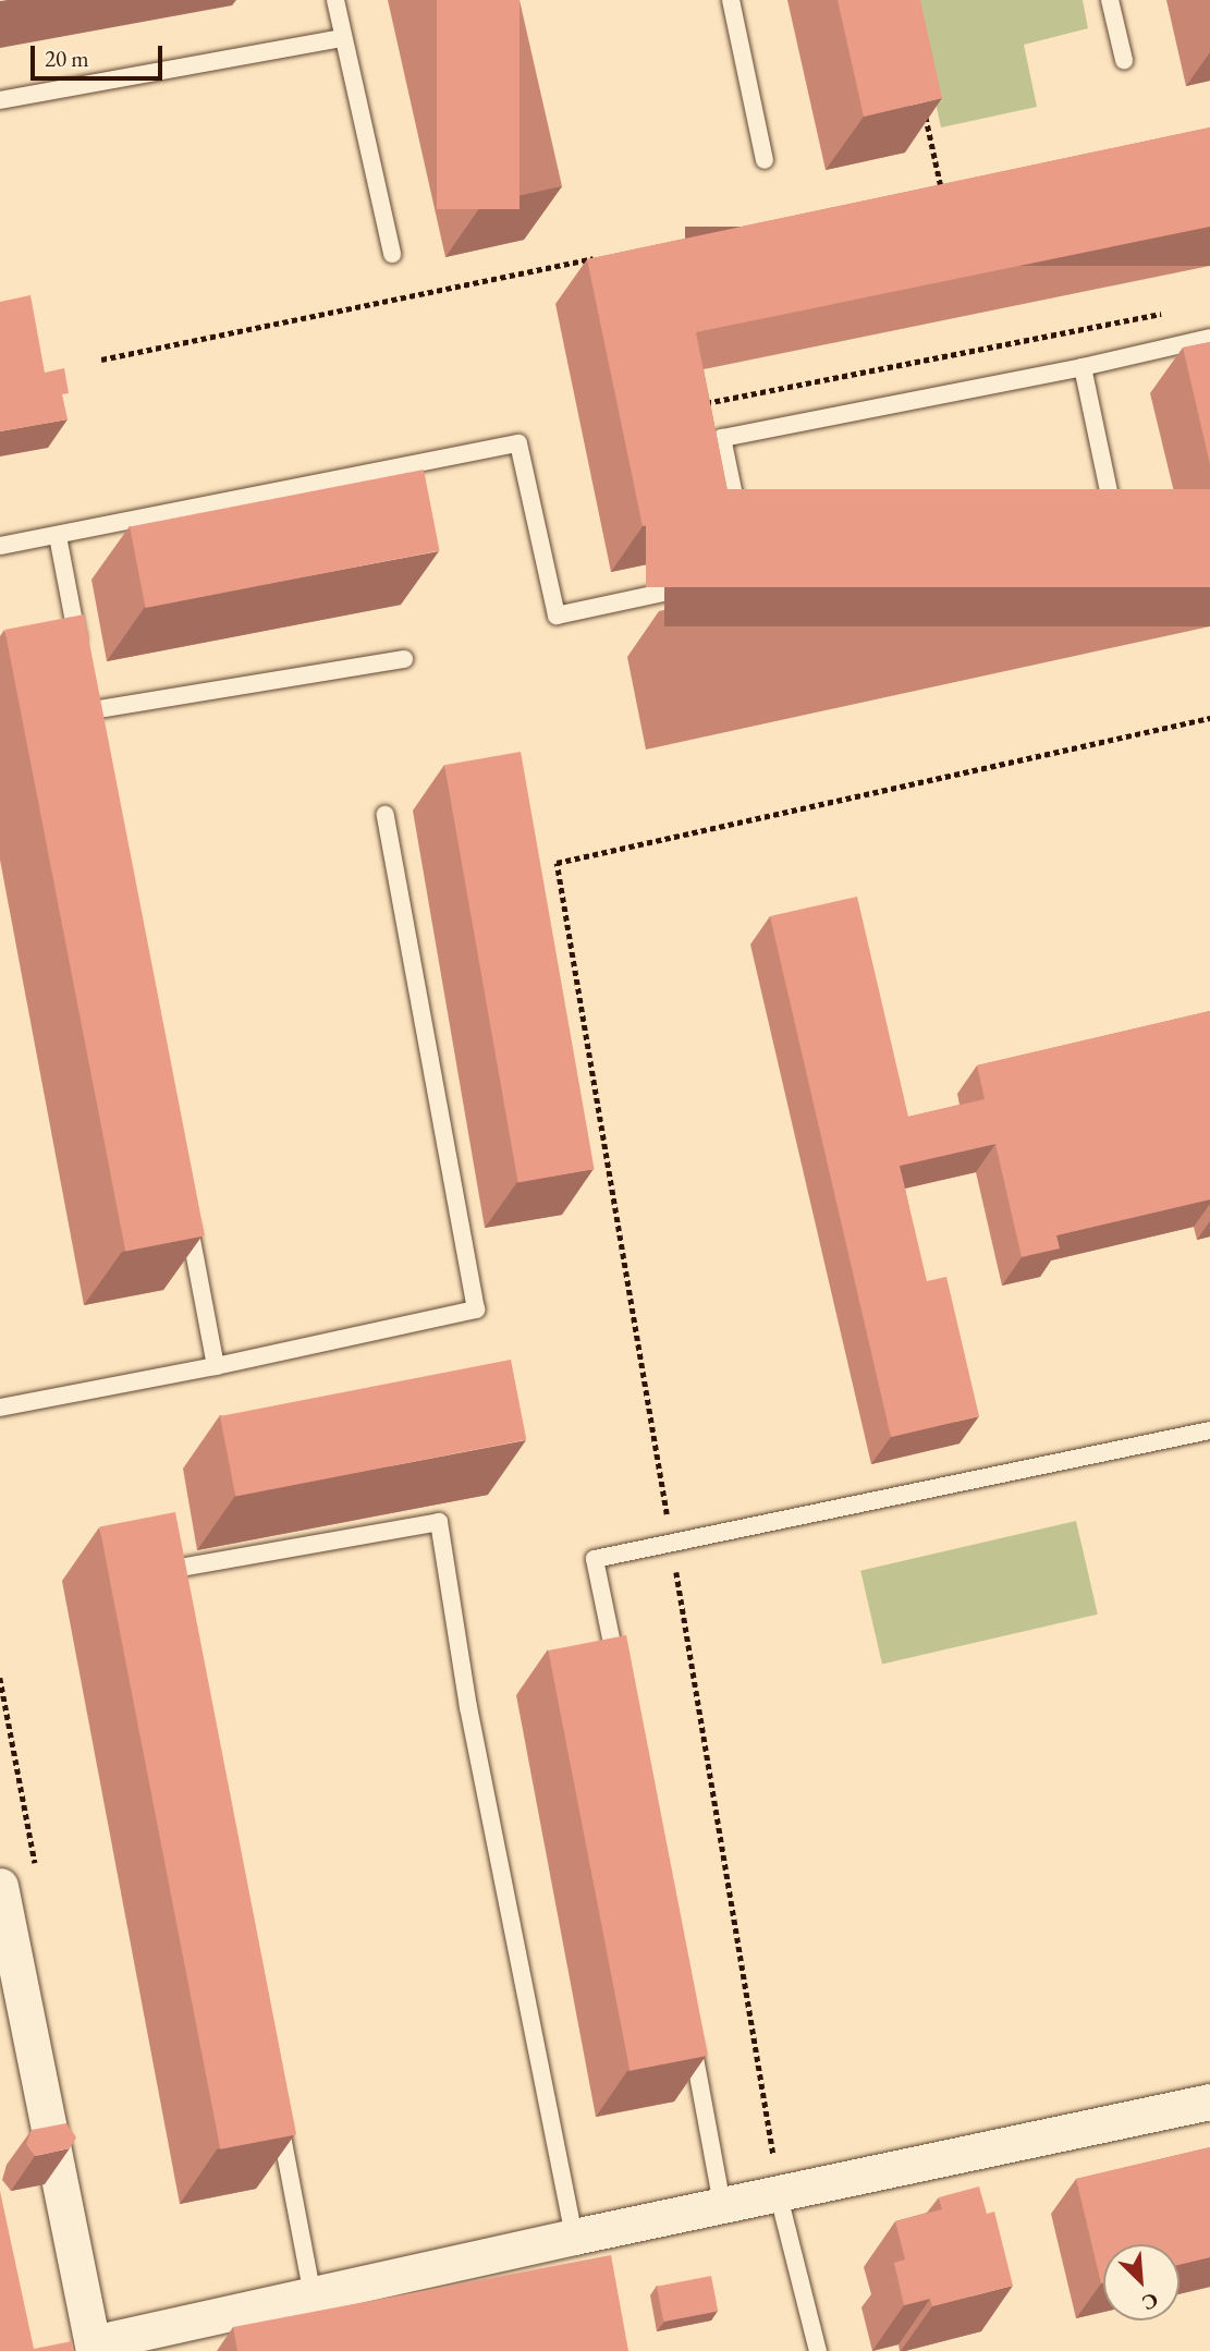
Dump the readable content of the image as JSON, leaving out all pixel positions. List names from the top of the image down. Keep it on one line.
{"scale_bar":"20 m","north":"bottom right"}
